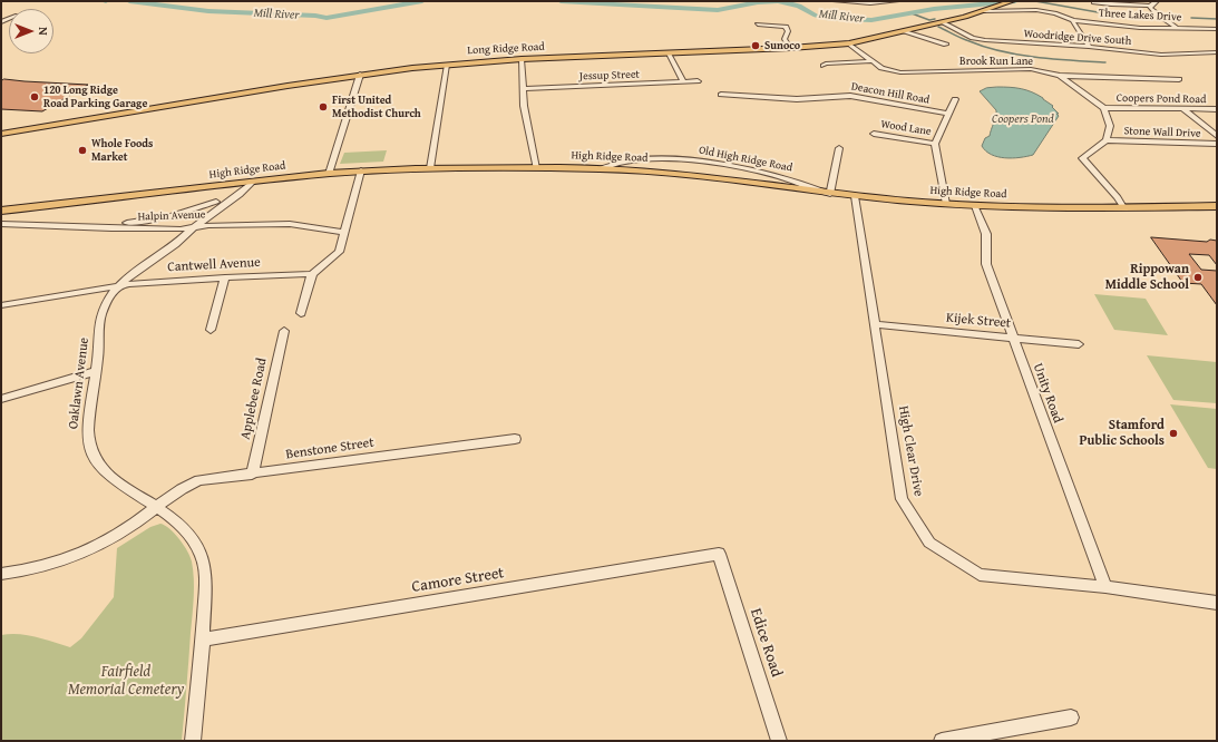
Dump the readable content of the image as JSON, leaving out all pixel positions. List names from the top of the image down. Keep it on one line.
{"streets":{"main road":["Long Ridge Road","High Ridge Road"],"street":["Three Lakes Drive","Woodridge Drive South","Brook Run Lane","Jessup Street","Deacon Hill Road","Coopers Pond Road","Wood Lane","Stone Wall Drive","Old High Ridge Road","Halpin Avenue","Cantwell Avenue","Kijek Street","Oaklawn Avenue","Unity Road","Applebee Road","Benstone Street","High Clear Drive","Camore Street","Edice Road"]},"crossings":[["Three Lakes Drive","Long Ridge Road"],["Woodridge Drive South","Long Ridge Road"],["Long Ridge Road","Brook Run Lane"],["Coopers Pond Road","Stone Wall Drive"],["High Ridge Road","Old High Ridge Road"],["High Ridge Road","Oaklawn Avenue"],["High Ridge Road","Unity Road"],["High Ridge Road","High Clear Drive"],["Halpin Avenue","Oaklawn Avenue"],["Cantwell Avenue","Oaklawn Avenue"],["Kijek Street","Unity Road"],["Kijek Street","High Clear Drive"],["Oaklawn Avenue","Benstone Street"],["Oaklawn Avenue","Camore Street"],["Unity Road","High Clear Drive"],["Applebee Road","Benstone Street"],["Camore Street","Edice Road"]],"water":["Mill River","Coopers Pond"],"parks":["Fairfield Memorial Cemetery"],"places":["Sunoco","120 Long Ridge Road Parking Garage","First United Methodist Church","Whole Foods Market","Rippowan Middle School","Stamford Public Schools"],"north":"right"}
